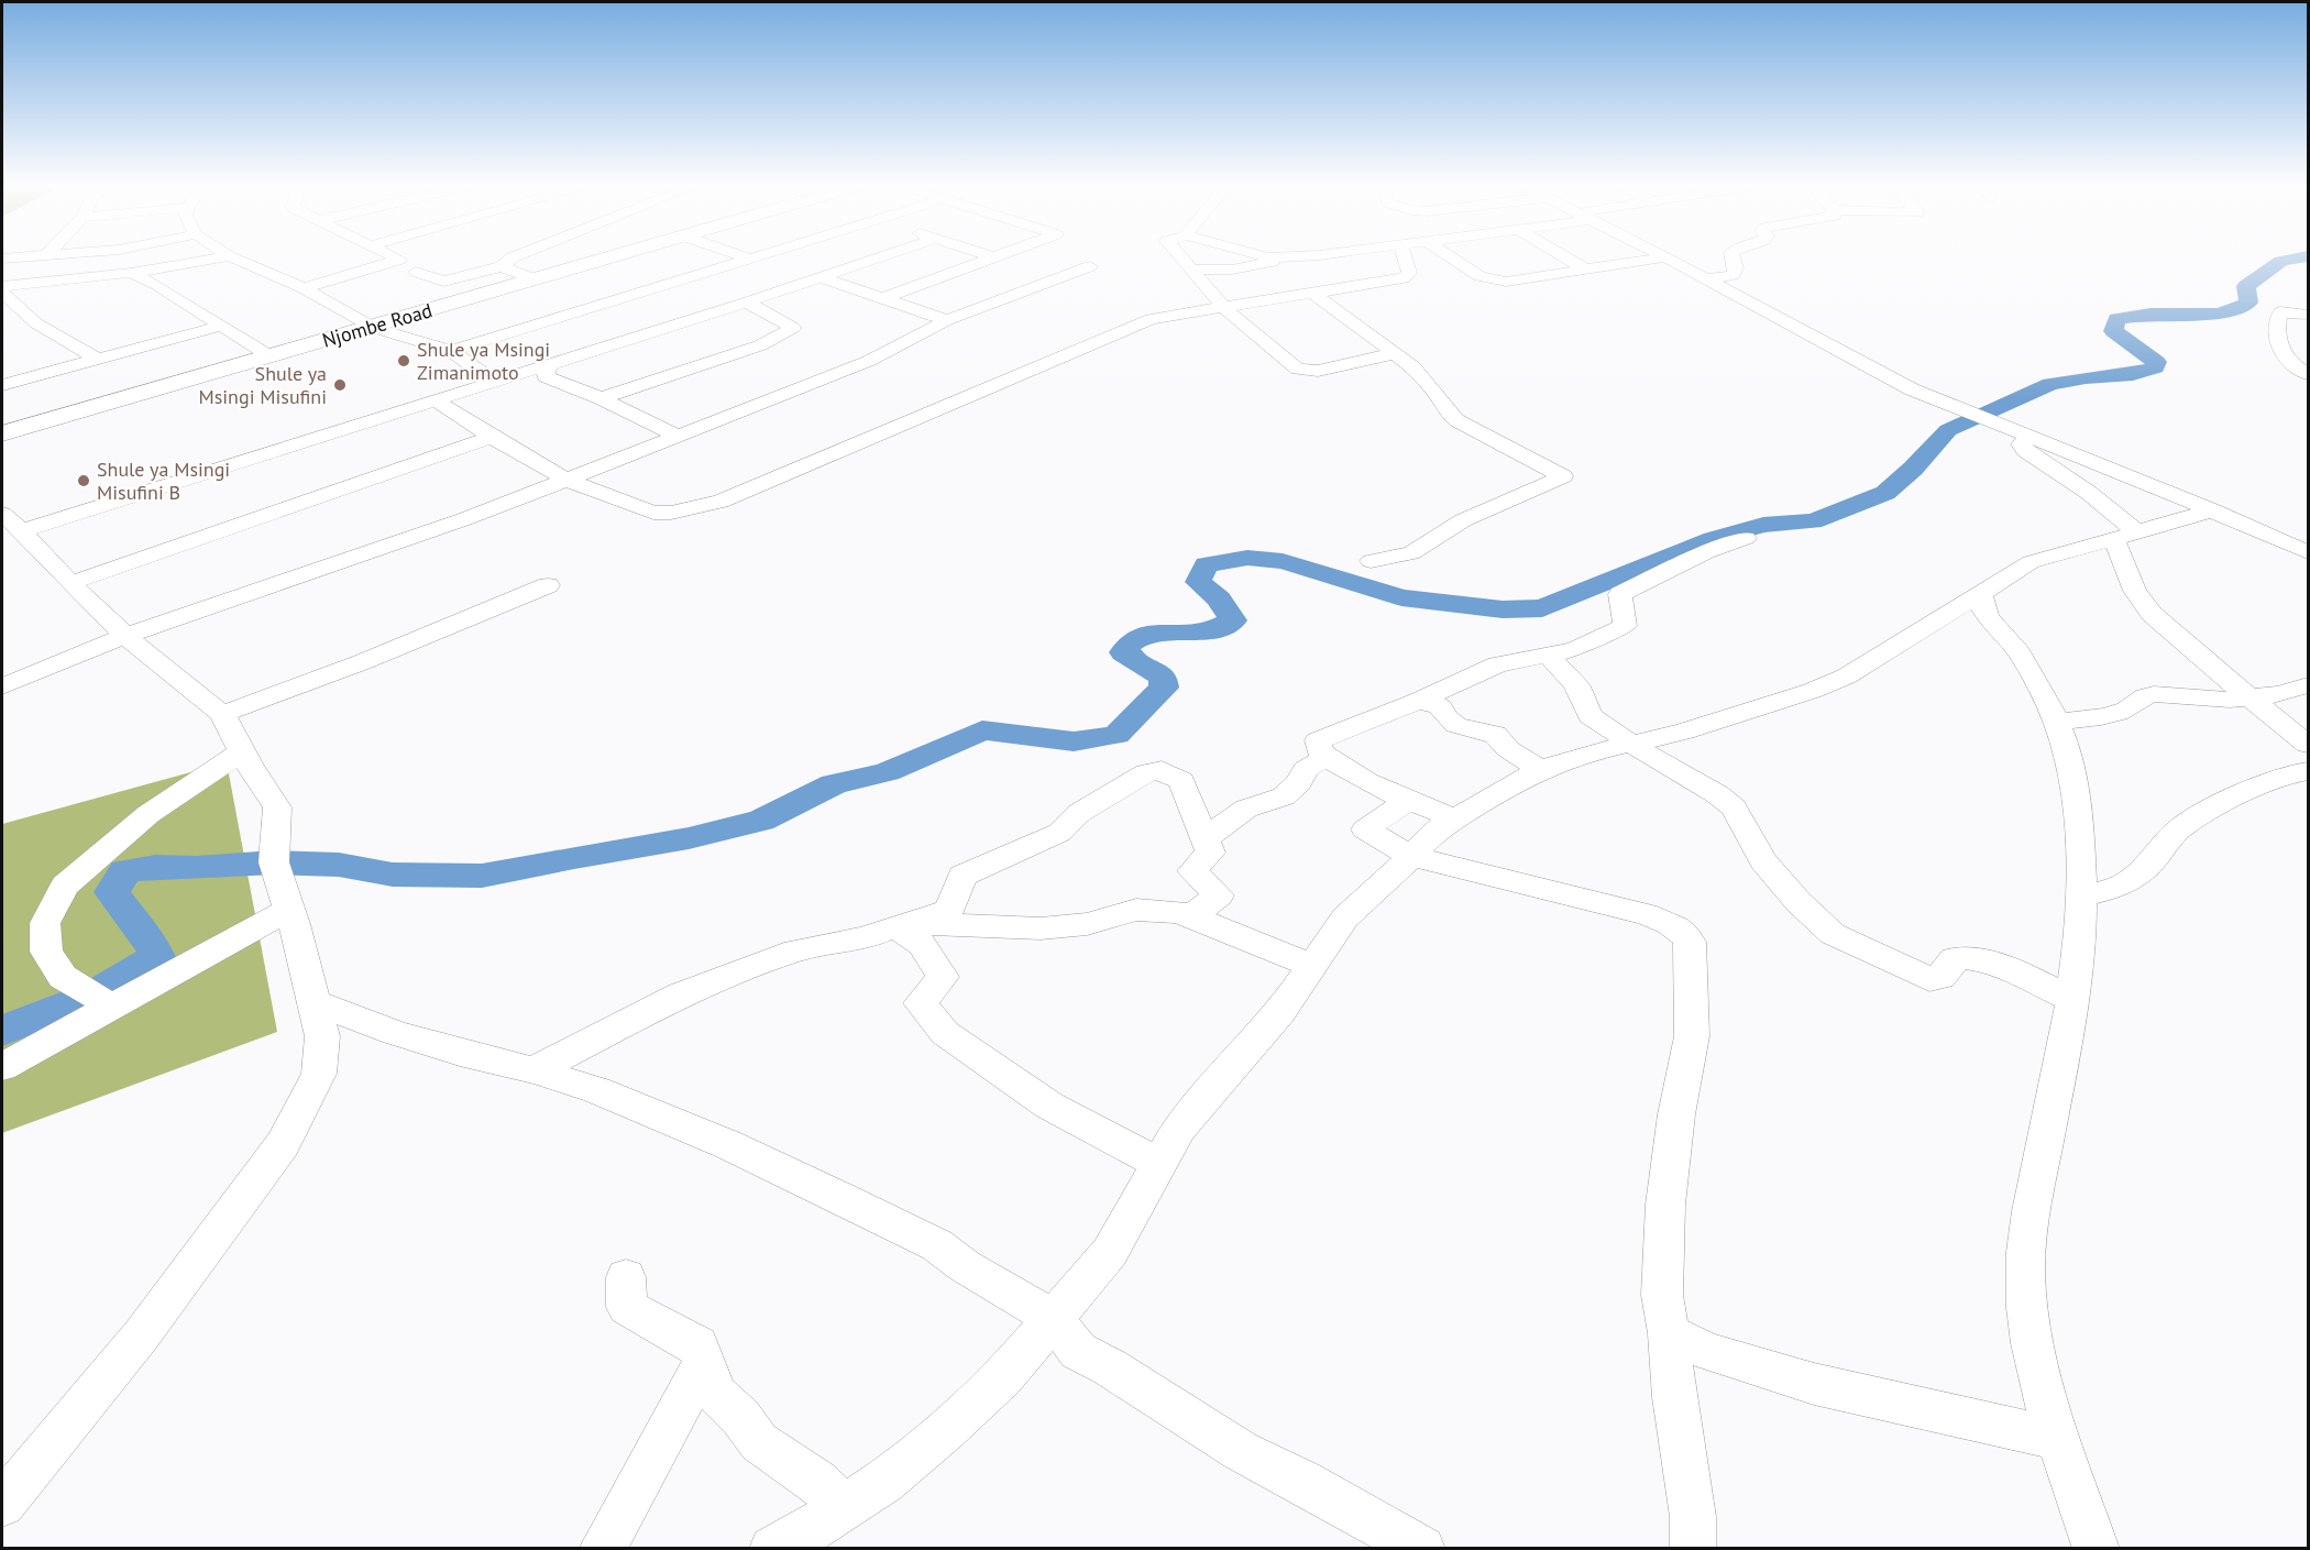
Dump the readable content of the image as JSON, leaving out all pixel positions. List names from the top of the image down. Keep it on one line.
{"streets":{"highway":["Njombe Road"]},"places":["Shule ya Msingi Zimanimoto","Shule ya Msingi Misufini","Shule ya Msingi Misufini B"]}
